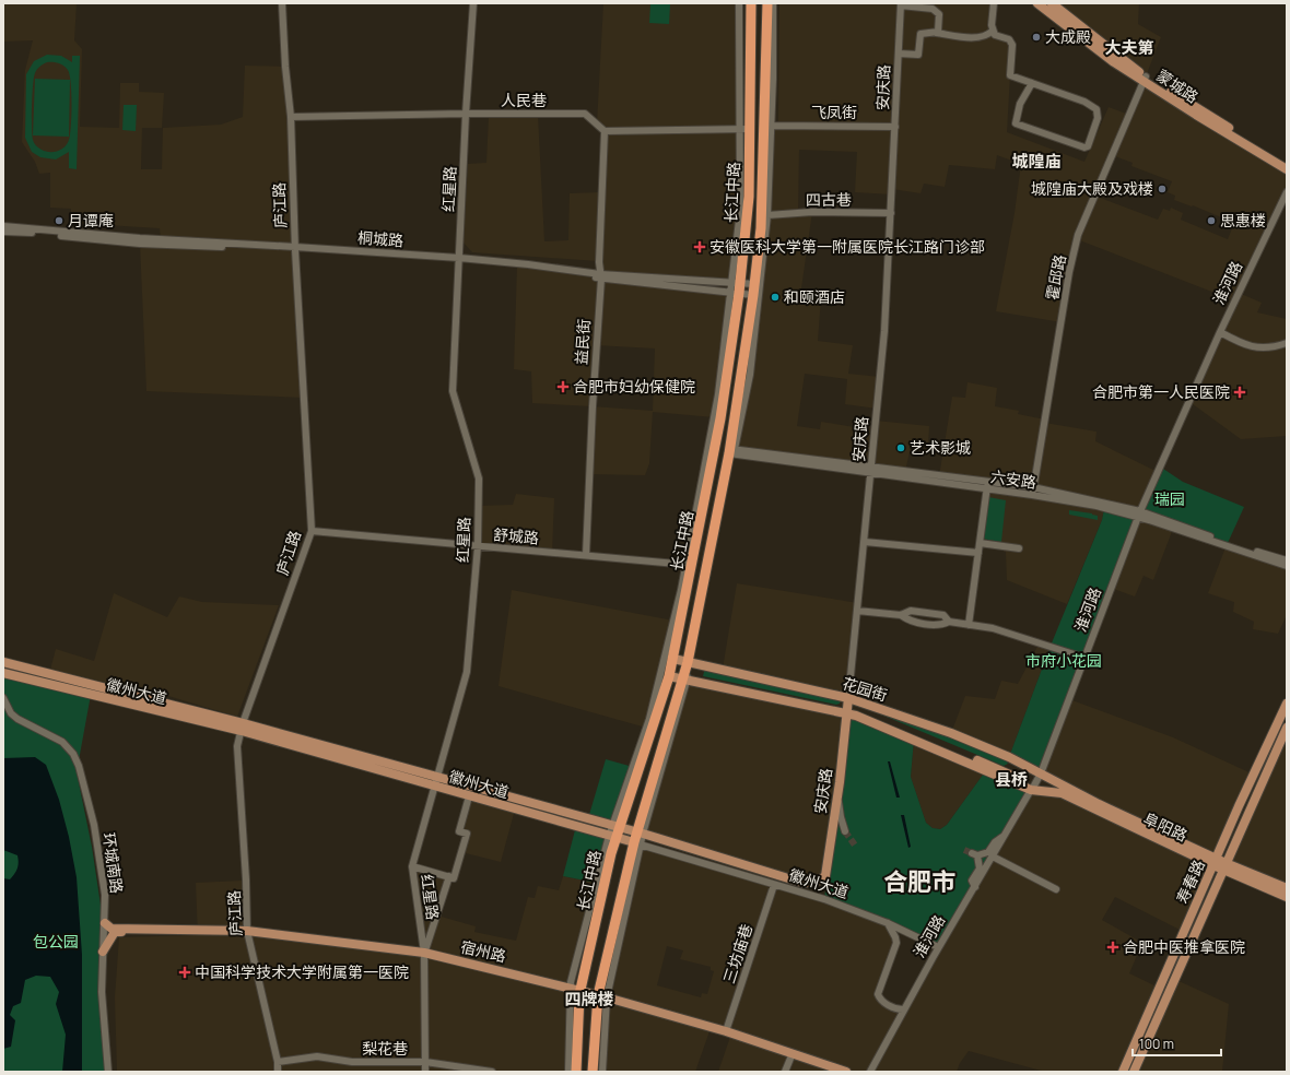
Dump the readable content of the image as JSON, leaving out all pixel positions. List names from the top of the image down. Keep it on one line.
{"streets":{"highway":["长江中路"],"main road":["蒙城路","安庆路","花园街","徽州大道","阜阳路","寿春路","宿州路"],"street":["人民巷","飞凤街","红星路","四古巷","庐江路","桐城路","霍邱路","淮河路","益民街","六安路","舒城路","环城南路","三坊庙巷","梨花巷"]},"crossings":[["蒙城路","霍邱路"],["安庆路","飞凤街"],["安庆路","四古巷"],["安庆路","六安路"],["安庆路","花园街"],["安庆路","徽州大道"],["人民巷","红星路"],["人民巷","庐江路"],["人民巷","益民街"],["红星路","桐城路"],["红星路","舒城路"],["红星路","徽州大道"],["红星路","宿州路"],["红星路","梨花巷"],["长江中路","桐城路"],["长江中路","六安路"],["长江中路","舒城路"],["长江中路","花园街"],["长江中路","徽州大道"],["长江中路","宿州路"],["庐江路","桐城路"],["庐江路","舒城路"],["庐江路","徽州大道"],["庐江路","宿州路"],["庐江路","梨花巷"],["桐城路","益民街"],["霍邱路","六安路"],["淮河路","六安路"],["淮河路","花园街"],["淮河路","徽州大道"],["淮河路","阜阳路"],["益民街","舒城路"],["花园街","阜阳路"],["徽州大道","三坊庙巷"],["阜阳路","寿春路"],["环城南路","宿州路"],["宿州路","三坊庙巷"]],"districts":["大夫第","城隍庙","县桥","合肥市","四牌楼"],"parks":["瑞园","市府小花园","包公园"],"places":{"other":["大成殿","城隍庙大殿及戏楼","月谭庵","思惠楼","和颐酒店","艺术影城"],"health":["安徽医科大学第一附属医院长江路门诊部","合肥市妇幼保健院","合肥市第一人民医院","合肥中医推拿医院","中国科学技术大学附属第一医院"]},"scale_bar":"100 m"}
